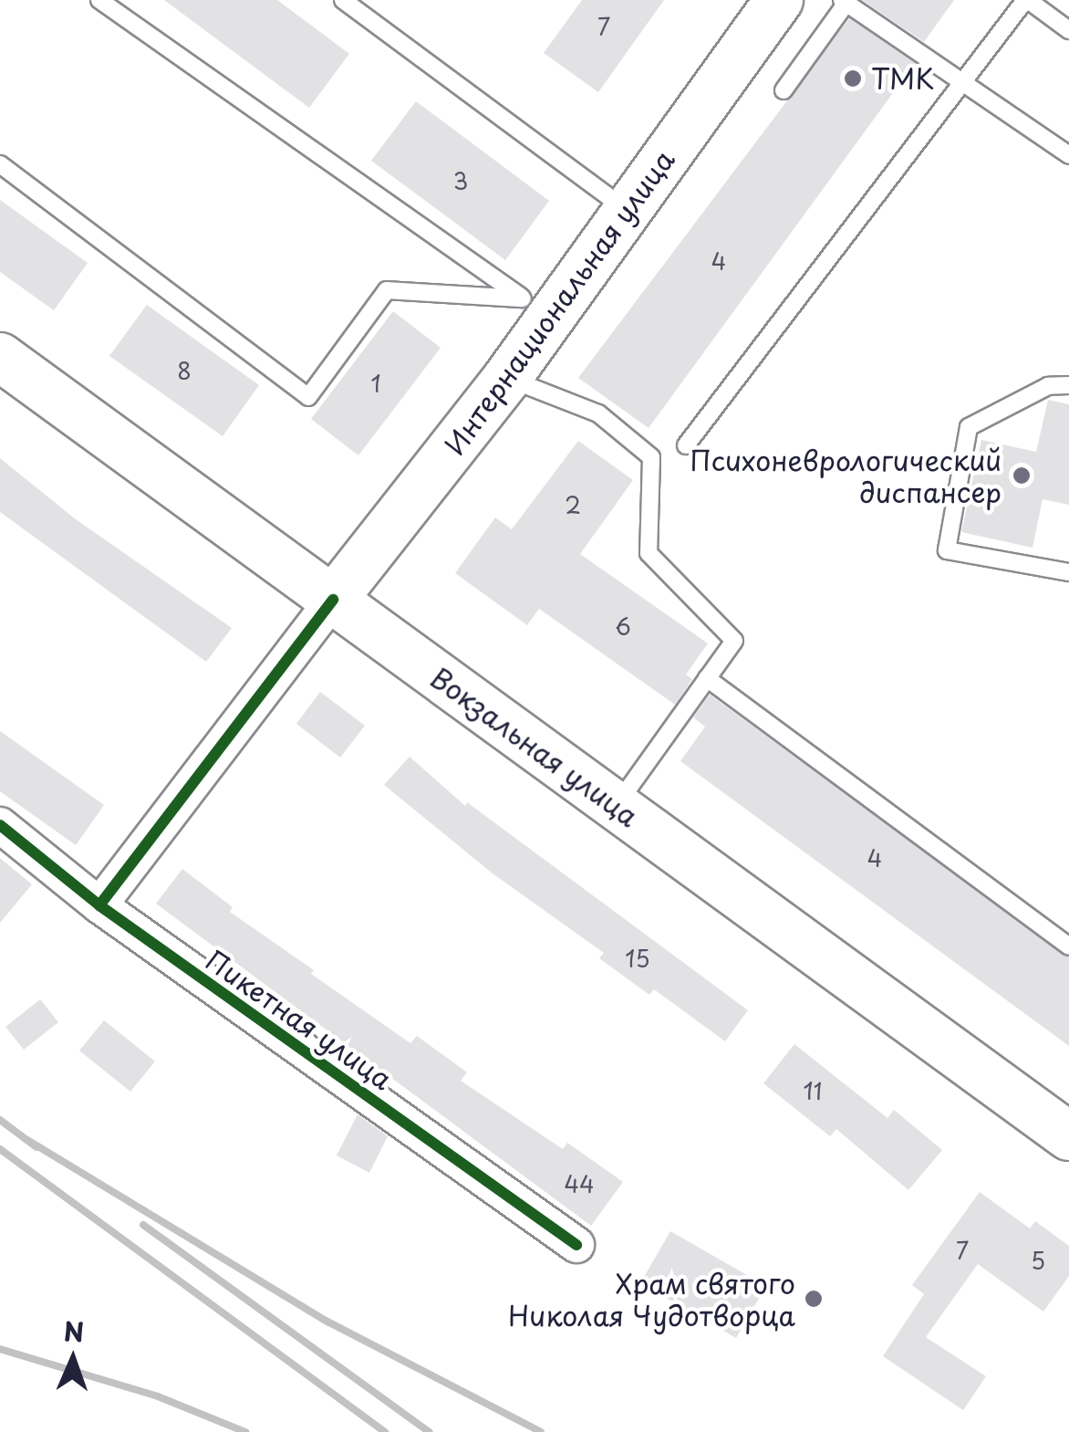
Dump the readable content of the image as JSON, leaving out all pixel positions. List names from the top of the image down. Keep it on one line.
{"streets":{"main road":["Интернациональная улица","Вокзальная улица"],"street":["Пикетная улица"]},"crossings":[["Интернациональная улица","Вокзальная улица"]],"places":["ТМК","Психоневрологический диспансер","Храм святого Николая Чудотворца"],"house_numbers":["7","3","4","8","1","2","6","4","15","11","44","7","5"],"north":"top"}
